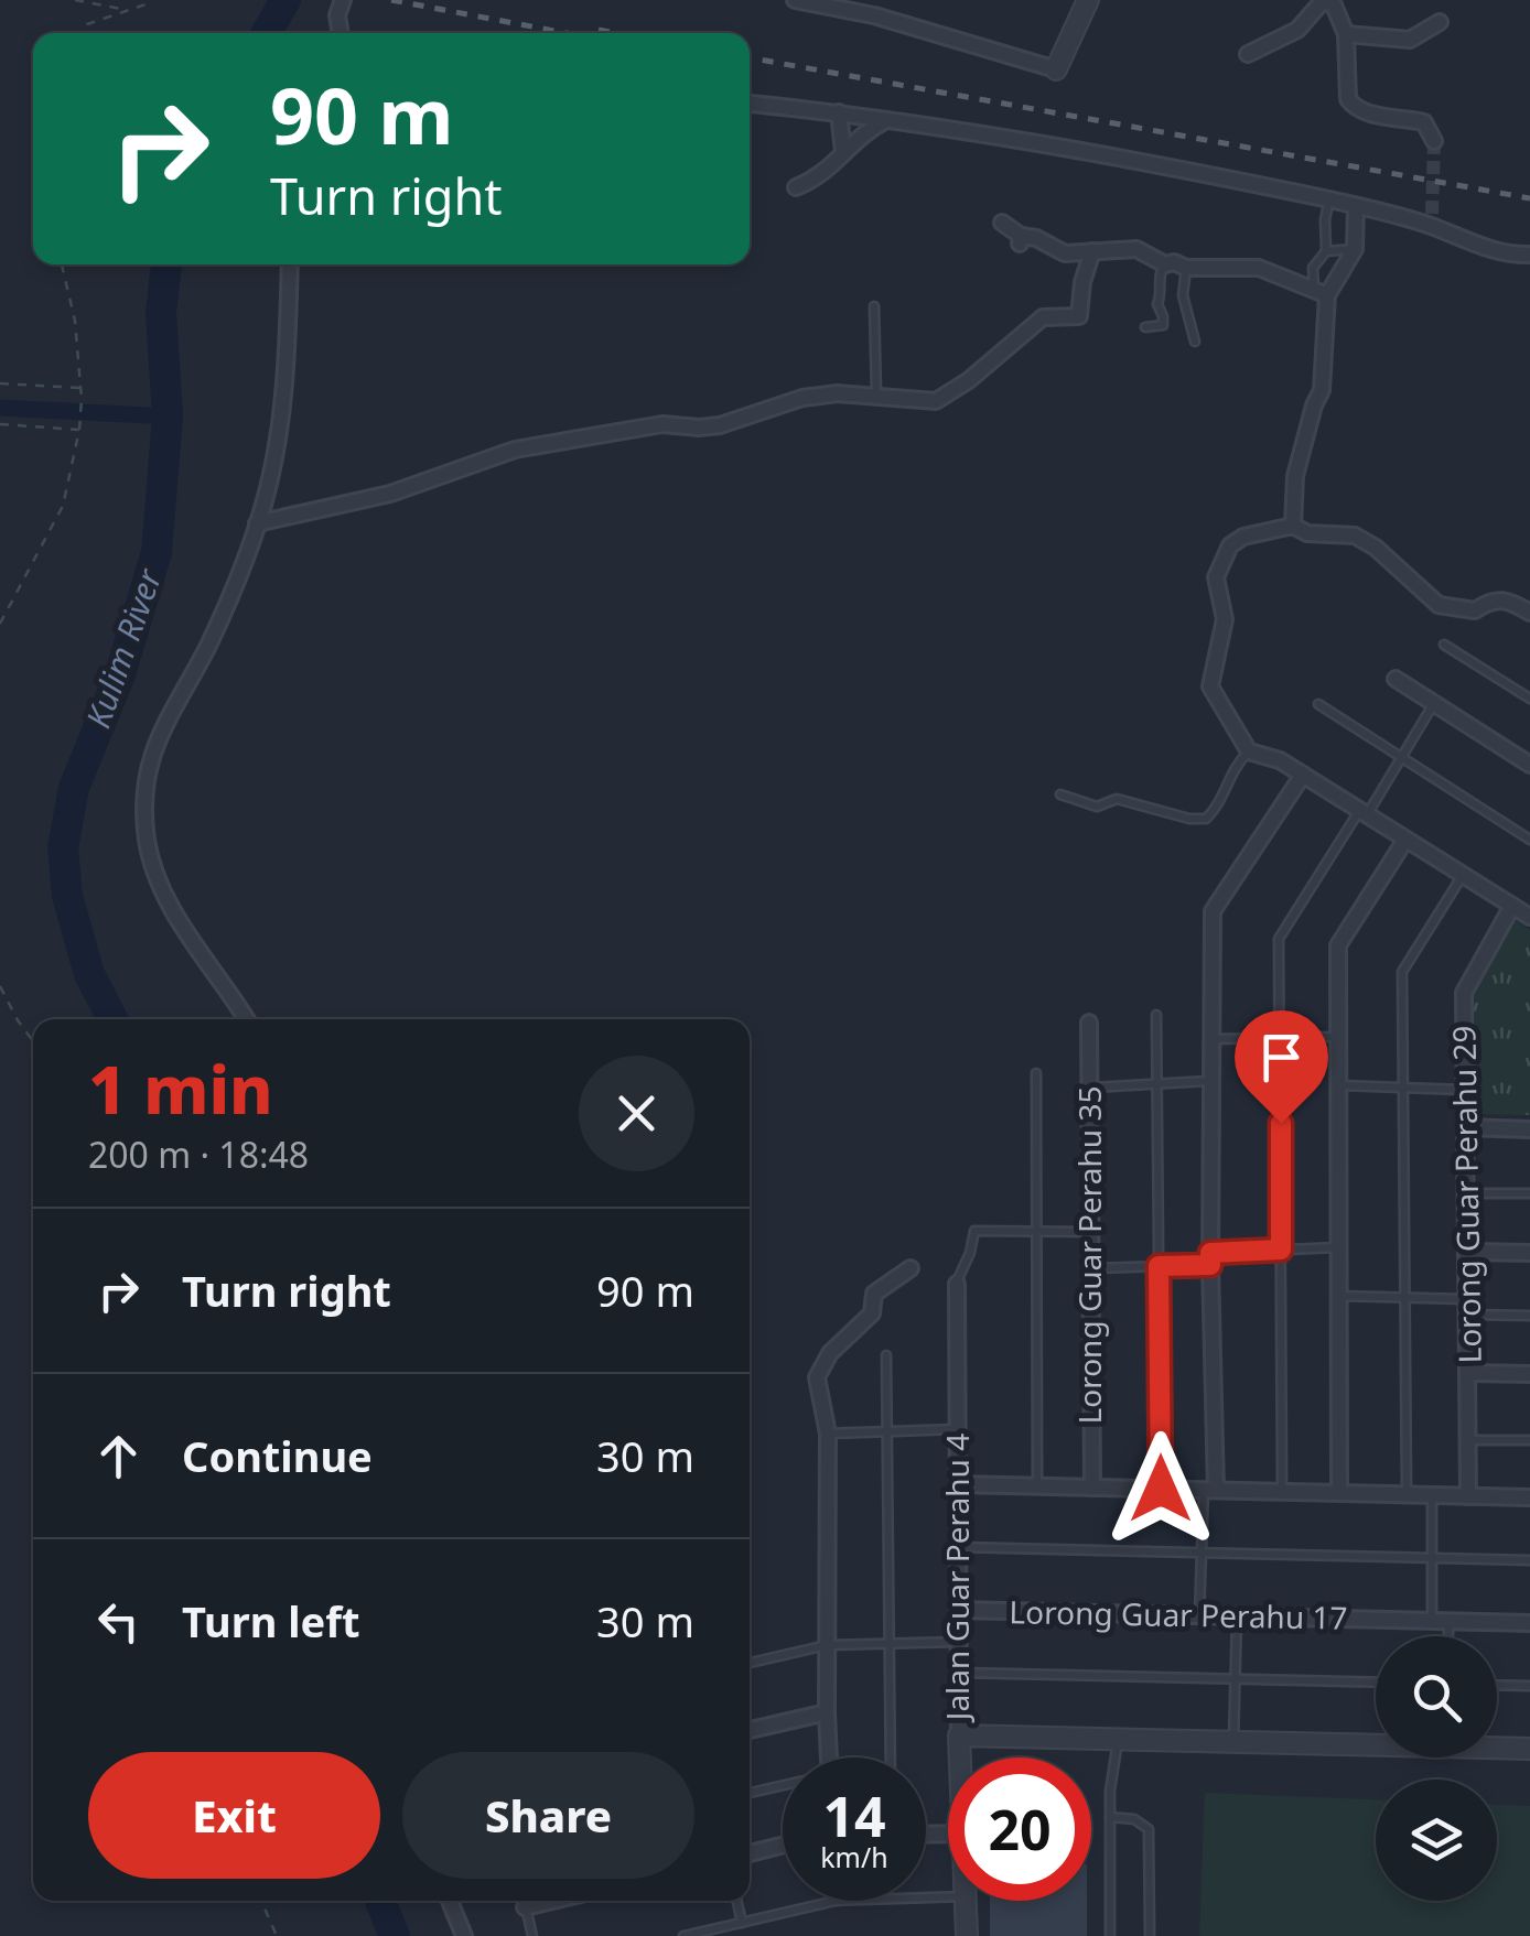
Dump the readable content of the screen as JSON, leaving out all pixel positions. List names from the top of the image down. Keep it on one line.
{"streets":{"street":["Lorong Guar Perahu 29","Lorong Guar Perahu 35","Jalan Guar Perahu 4","Lorong Guar Perahu 17"]},"crossings":[["Jalan Guar Perahu 4","Lorong Guar Perahu 17"]],"water":["Kulim River"],"page":{"turn":["90 m","Turn right"],"heading":["1 min","200 m · 18:48"],"list":[{"name":"Turn right","value":"90 m"},{"name":"Continue","value":"30 m"},{"name":"Turn left","value":"30 m"}],"buttons":["Exit","Share"],"speed":"14 km/h","limit":"20"}}
